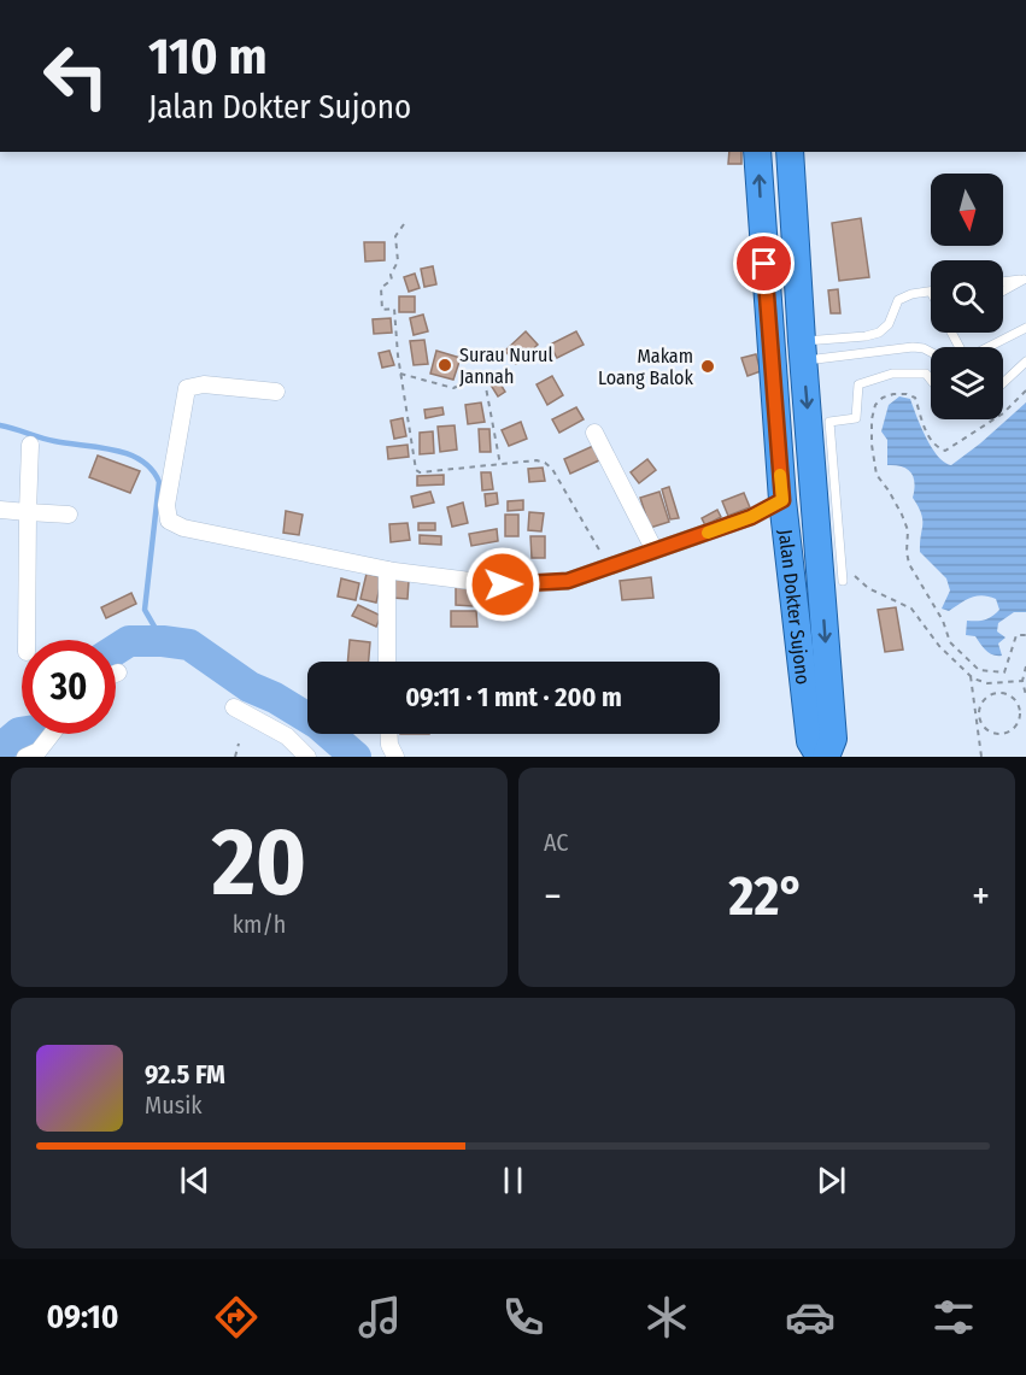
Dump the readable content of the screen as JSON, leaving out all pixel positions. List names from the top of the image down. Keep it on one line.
{"streets":{"highway":["Jalan Dokter Sujono"]},"places":["Surau Nurul Jannah","Makam Loang Balok"],"north":"bottom","page":{"turn":["110 m","Jalan Dokter Sujono"],"limit":"30","trip":"09:11 · 1 mnt · 200 m","tile":[["20","km/h"],"AC"],"heat":["−","22°","+"],"song":["92.5 FM","Musik"],"tabs":"09:10"}}
